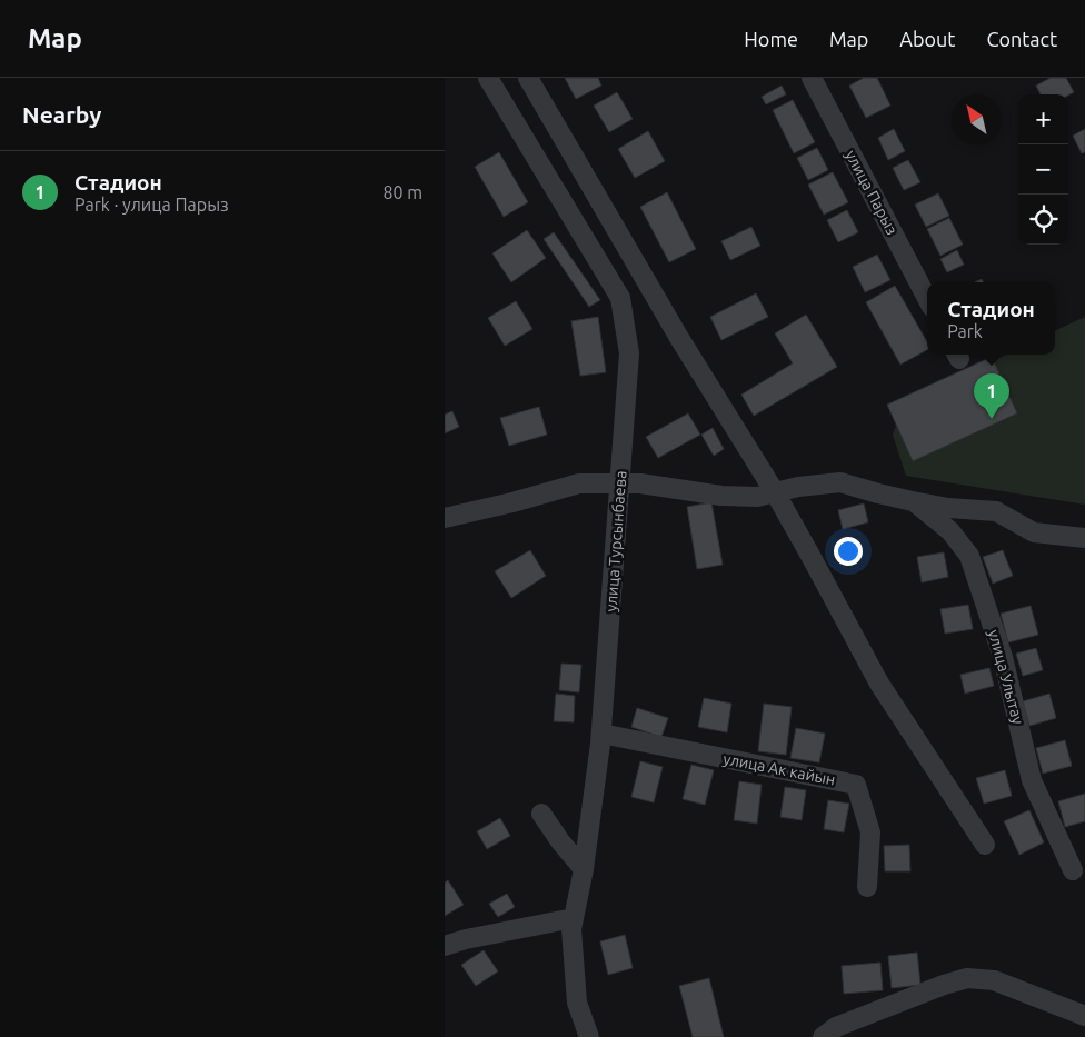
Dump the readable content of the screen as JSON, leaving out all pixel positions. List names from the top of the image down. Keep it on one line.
{"streets":{"street":["улица Парыз","улица Турсынбаева","улица Улытау","улица Ак кайын"]},"crossings":[["улица Турсынбаева","улица Ак кайын"]],"north":"top left","page":{"header":"Map","nav":["Home","Map","About","Contact"],"heading":"Nearby","map_buttons":["+","−"],"list":[{"mark":"1","name":"Стадион","note":"Park · улица Парыз","value":"80 m"}],"popup":["Стадион","Park"],"pins":"1"}}
